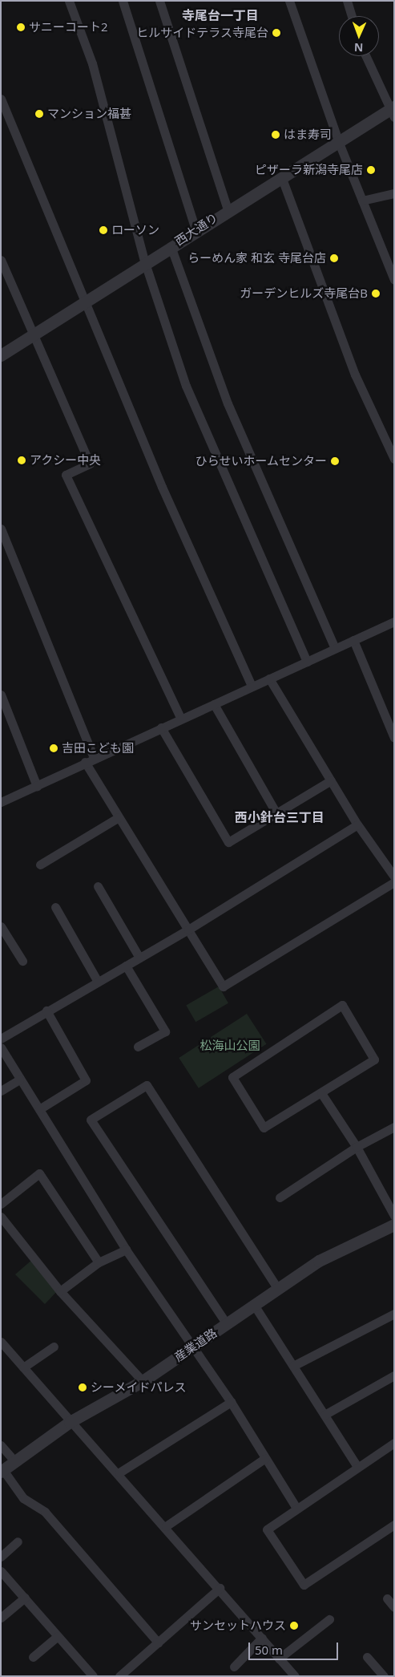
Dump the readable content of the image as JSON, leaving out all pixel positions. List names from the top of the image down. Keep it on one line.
{"streets":{"street":["西大通り","産業道路"]},"districts":["寺尾台一丁目","西小針台三丁目"],"parks":["松海山公園"],"places":["サニーコート2","ヒルサイドテラス寺尾台","マンション福甚","はま寿司","ピザーラ新潟寺尾店","ローソン","らーめん家 和玄 寺尾台店","ガーデンヒルズ寺尾台B","アクシー中央","ひらせいホームセンター","吉田こども園","シーメイドパレス","サンセットハウス"],"scale_bar":"50 m","north":"bottom"}
